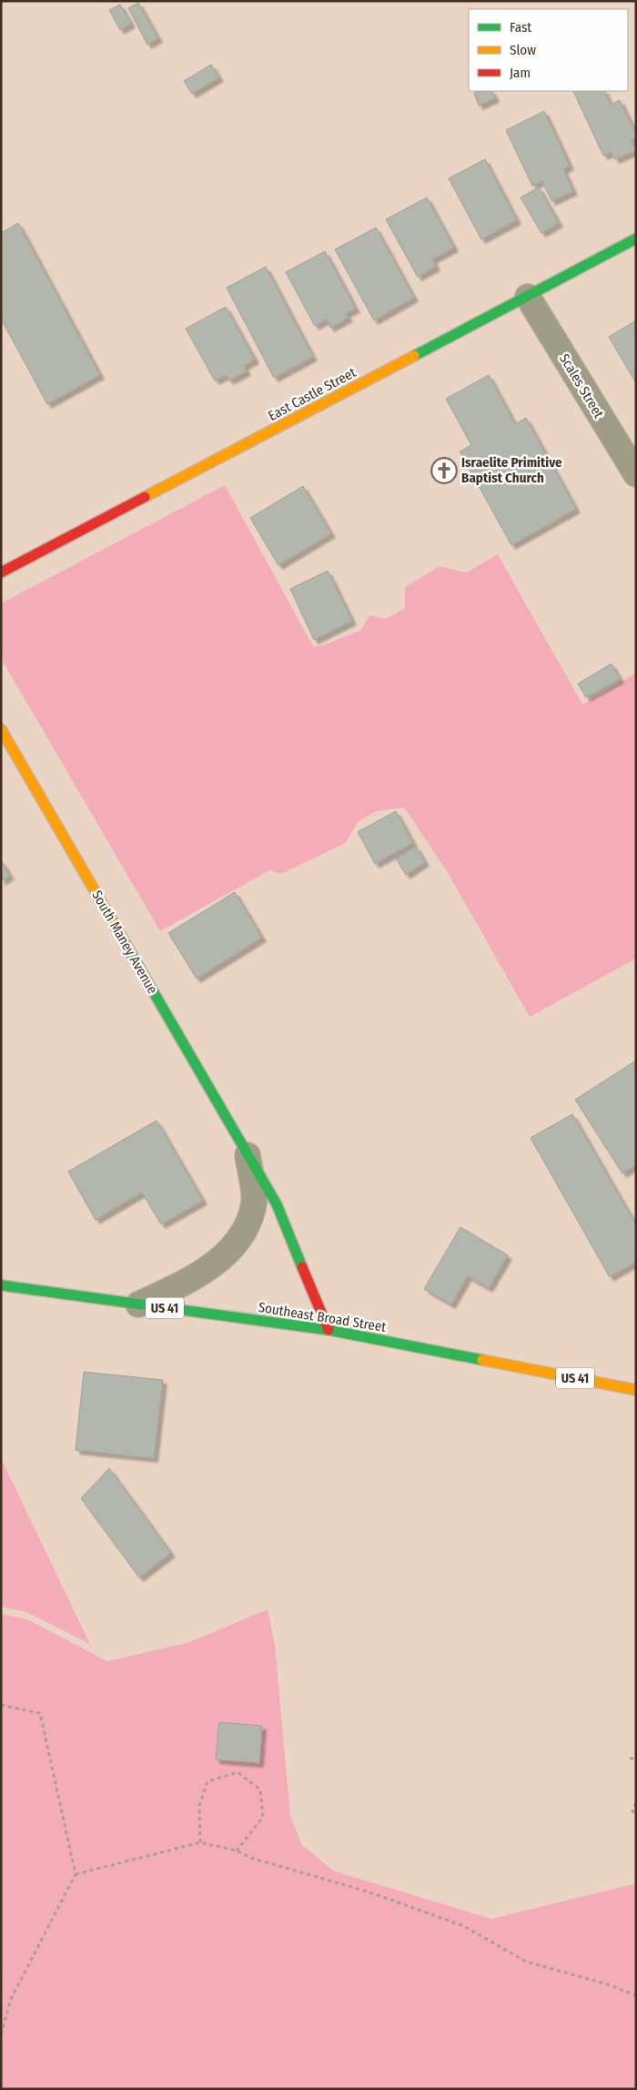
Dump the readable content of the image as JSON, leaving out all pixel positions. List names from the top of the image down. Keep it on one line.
{"streets":{"street":["Scales Street","East Castle Street","South Maney Avenue","US 41","Southeast Broad Street"]},"crossings":[["Scales Street","East Castle Street"],["South Maney Avenue","Southeast Broad Street"]],"places":{"church":["Israelite Primitive Baptist Church"]},"legend":["Fast","Slow","Jam"]}
